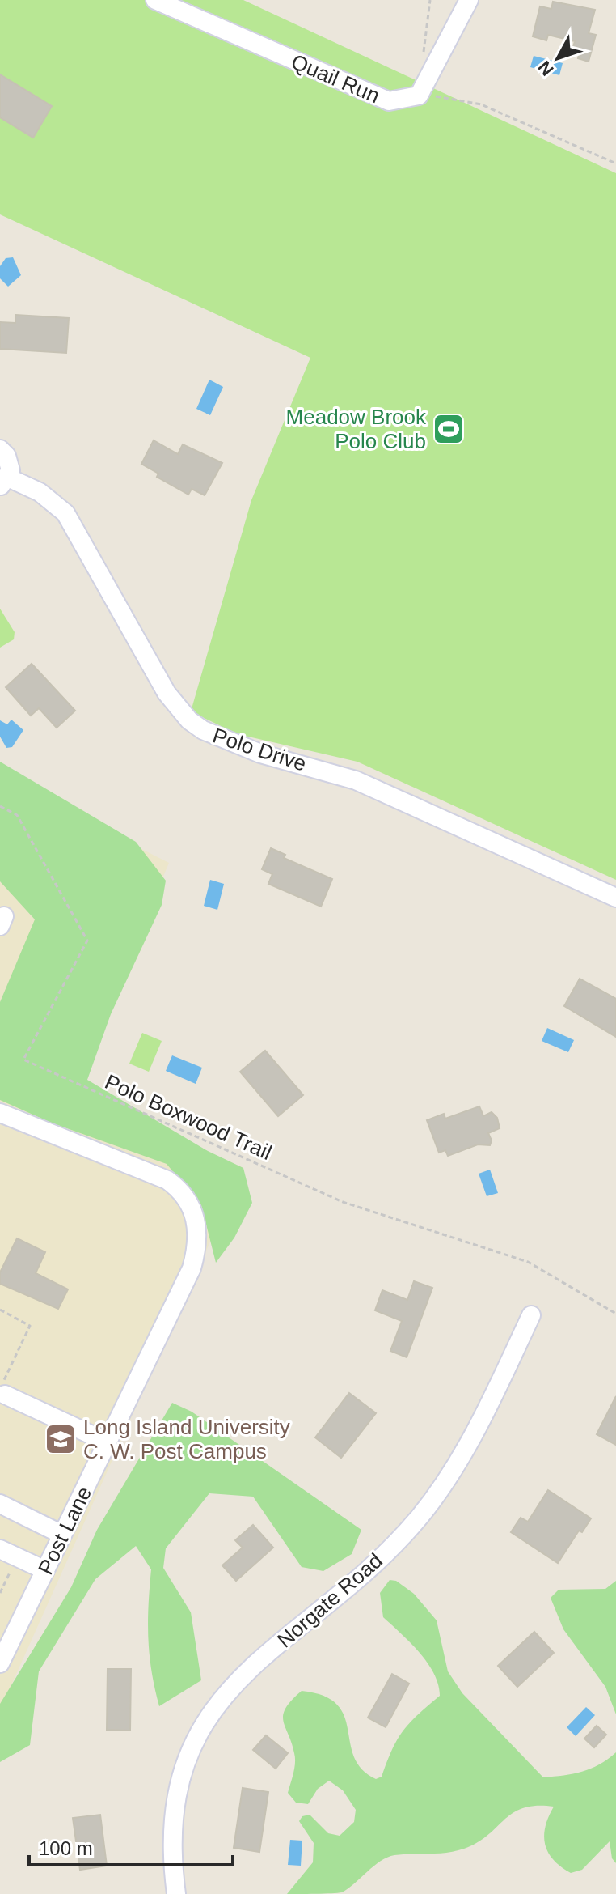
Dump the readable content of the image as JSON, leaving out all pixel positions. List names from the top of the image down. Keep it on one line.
{"streets":{"street":["Quail Run","Polo Drive","Post Lane","Norgate Road"],"path":["Polo Boxwood Trail"]},"places":{"sports":["Meadow Brook Polo Club"],"school or university":["Long Island University C. W. Post Campus"]},"scale_bar":"100 m","north":"bottom left"}
